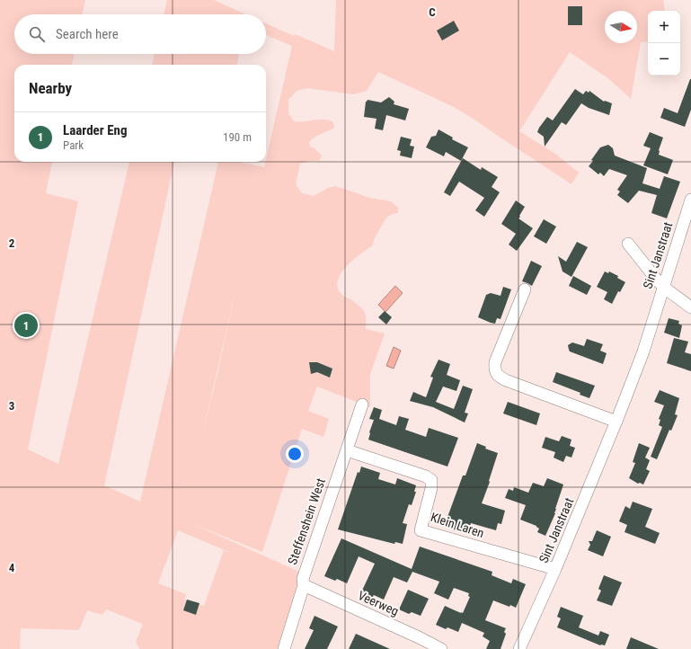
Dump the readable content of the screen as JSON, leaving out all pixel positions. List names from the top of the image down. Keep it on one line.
{"streets":{"street":["Sint Janstraat","Steffenshein West","Klein Laren","Veerweg"]},"crossings":[["Sint Janstraat","Klein Laren"],["Steffenshein West","Klein Laren"],["Steffenshein West","Veerweg"]],"north":"right","page":{"map_buttons":["+","−"],"search":"Search here","heading":"Nearby","list":[{"mark":"1","name":"Laarder Eng","note":"Park","value":"190 m"}],"pins":"1"},"grid":{"columns":["C"],"rows":["2","3","4"]}}
